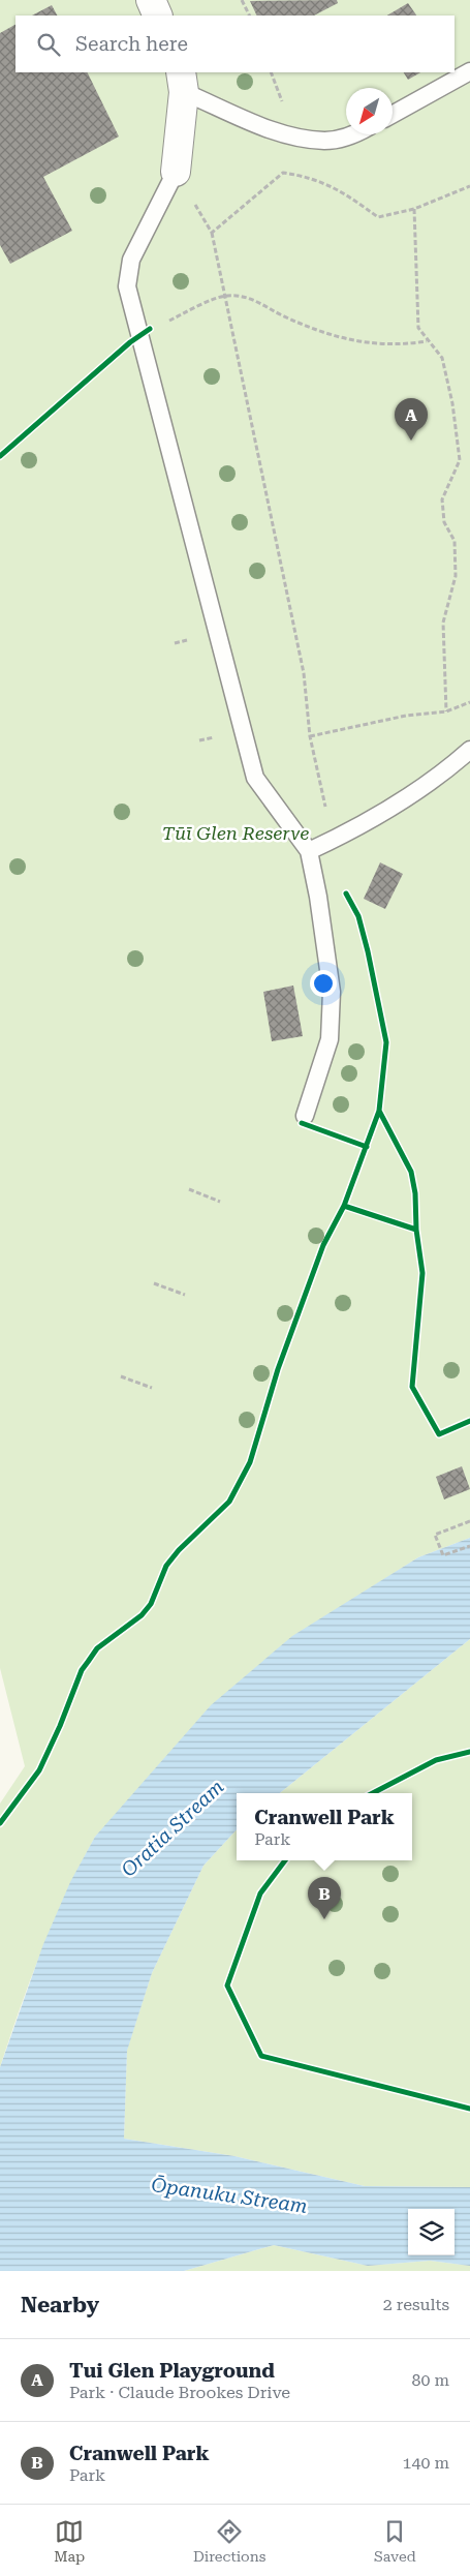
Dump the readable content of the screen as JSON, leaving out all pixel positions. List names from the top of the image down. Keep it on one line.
{"water":["Oratia Stream","Ōpanuku Stream"],"parks":["Tūī Glen Reserve"],"north":"bottom left","page":{"search":"Search here","pins":["A","B"],"popup":["Cranwell Park","Park"],"heading":["Nearby","2 results"],"list":[{"mark":"A","name":"Tui Glen Playground","note":"Park · Claude Brookes Drive","value":"80 m"},{"mark":"B","name":"Cranwell Park","note":"Park","value":"140 m"}],"nav":["Map","Directions","Saved"]}}
